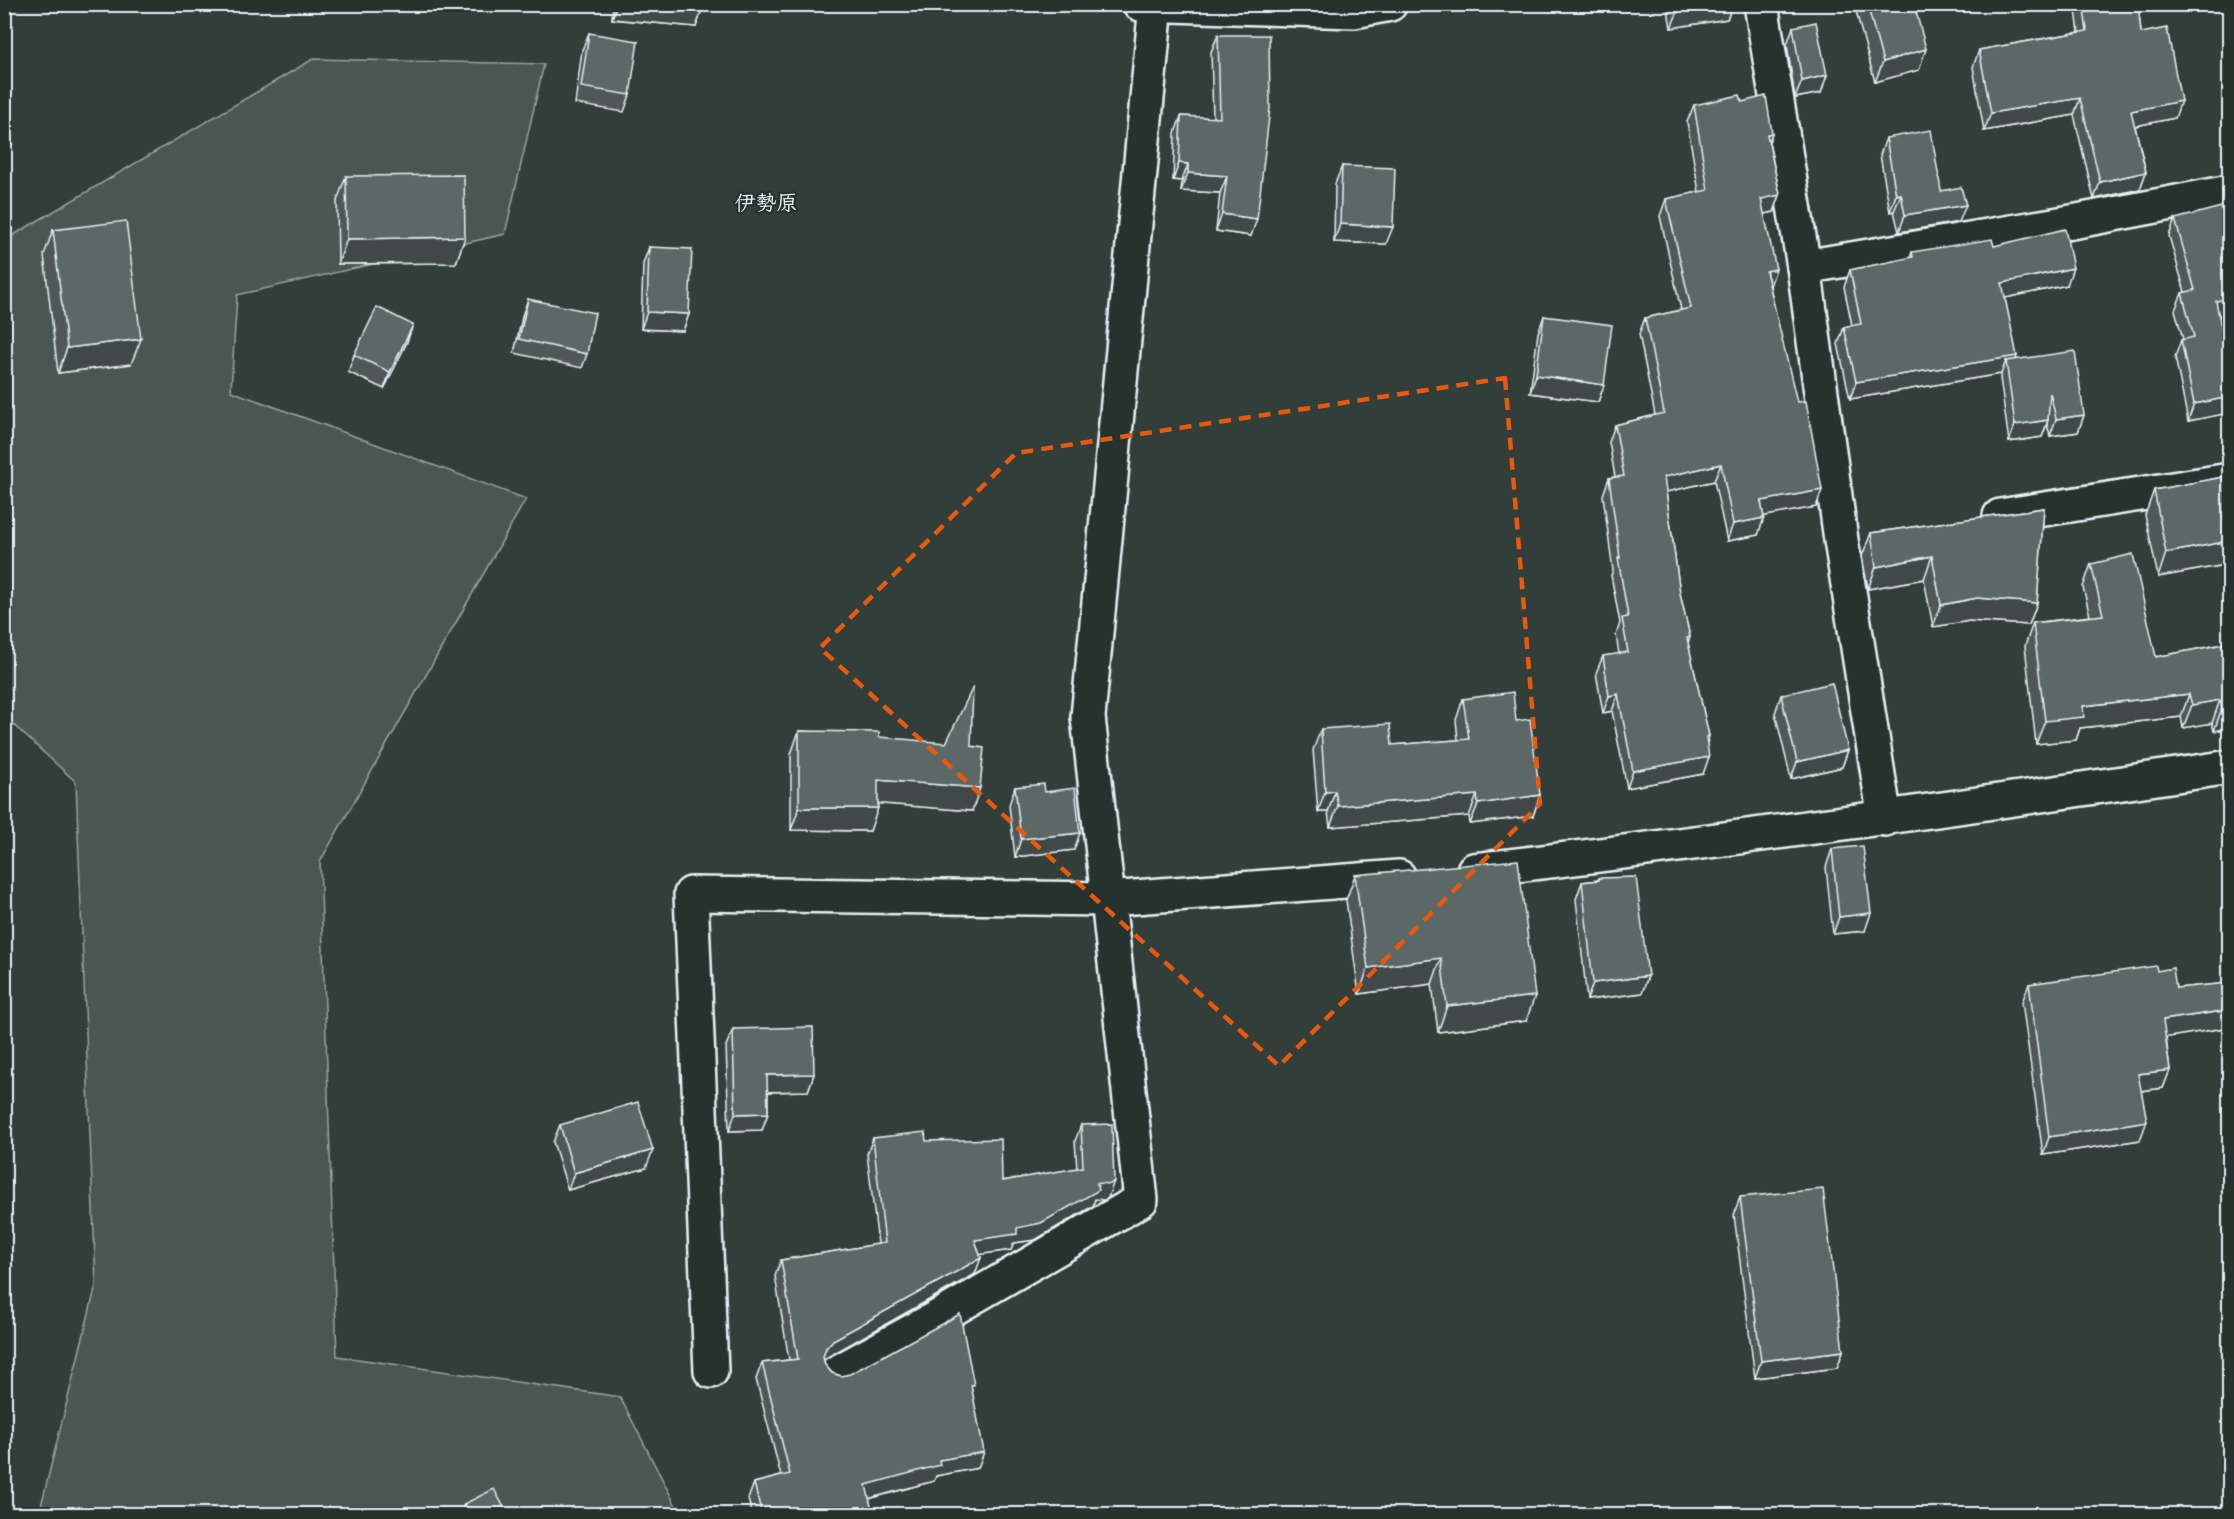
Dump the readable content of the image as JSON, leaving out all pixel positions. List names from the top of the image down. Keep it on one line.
{"districts":["伊勢原"]}
